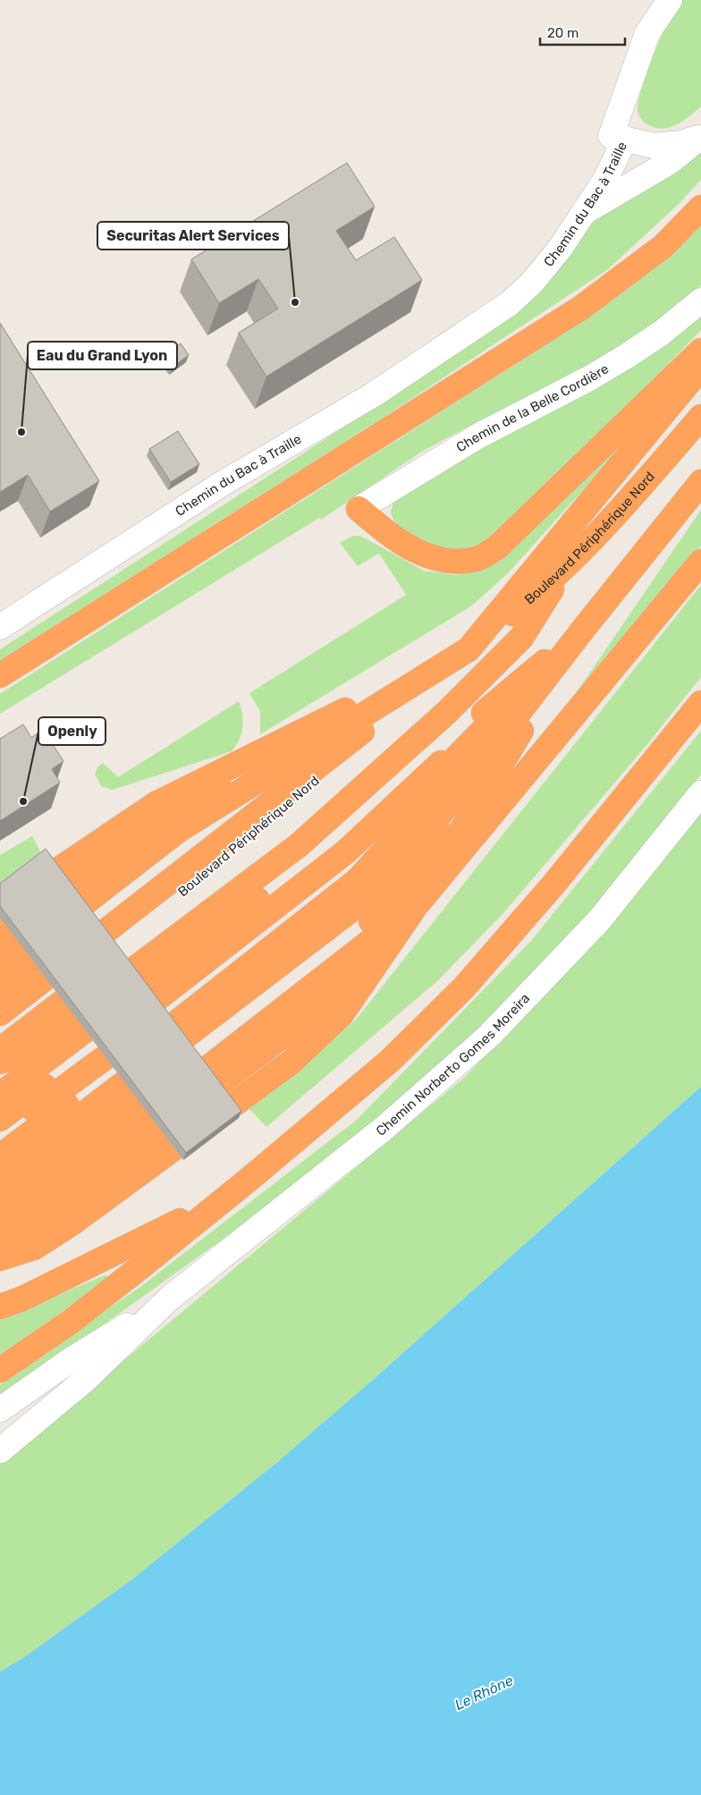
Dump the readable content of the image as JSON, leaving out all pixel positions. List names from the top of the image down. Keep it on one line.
{"streets":{"highway":["Boulevard Périphérique Nord"],"main road":["Chemin du Bac à Traille","Chemin de la Belle Cordière","Chemin Norberto Gomes Moreira"]},"water":["Le Rhône"],"places":["Securitas Alert Services","Eau du Grand Lyon","Openly"],"scale_bar":"20 m"}
